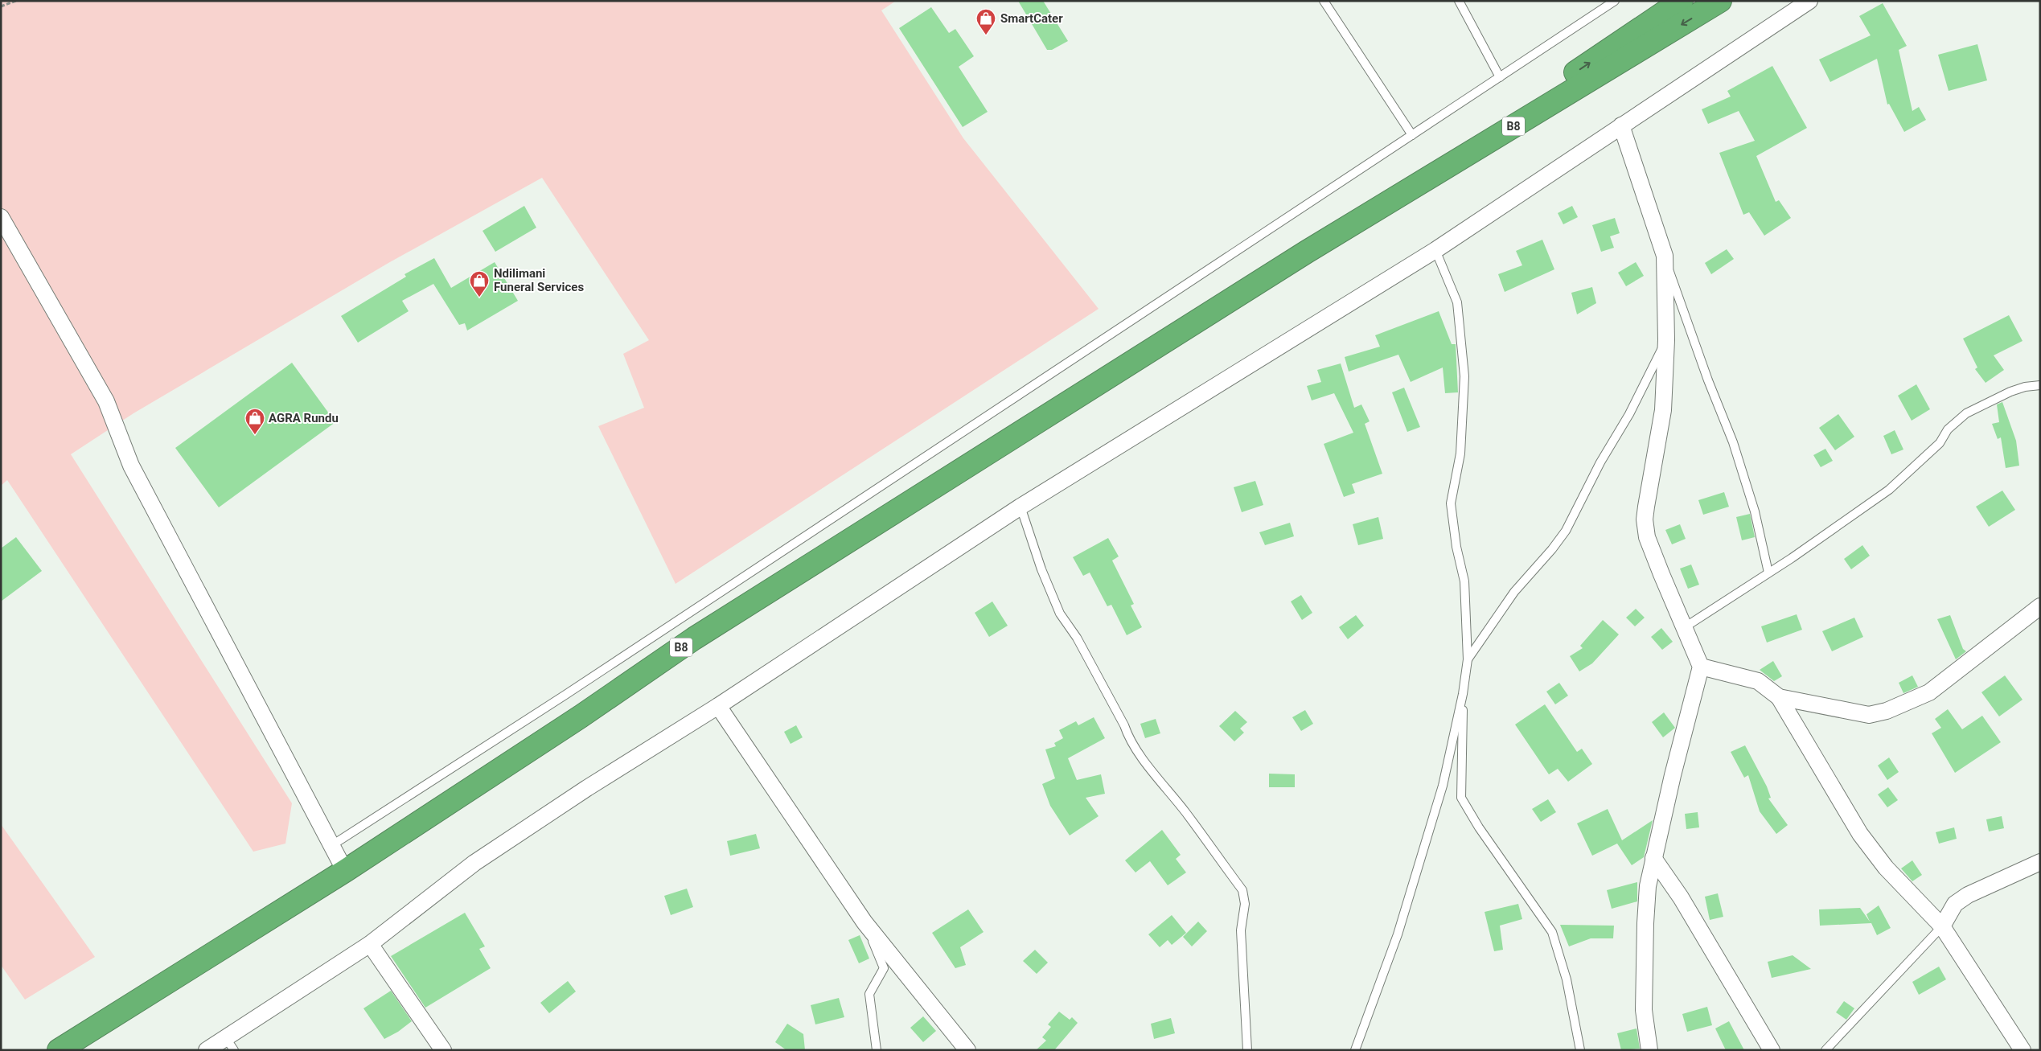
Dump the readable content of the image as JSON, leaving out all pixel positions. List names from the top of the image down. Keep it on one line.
{"streets":{"highway":["B8"]},"places":{"shop":["SmartCater","Ndilimani Funeral Services","AGRA Rundu"]}}
